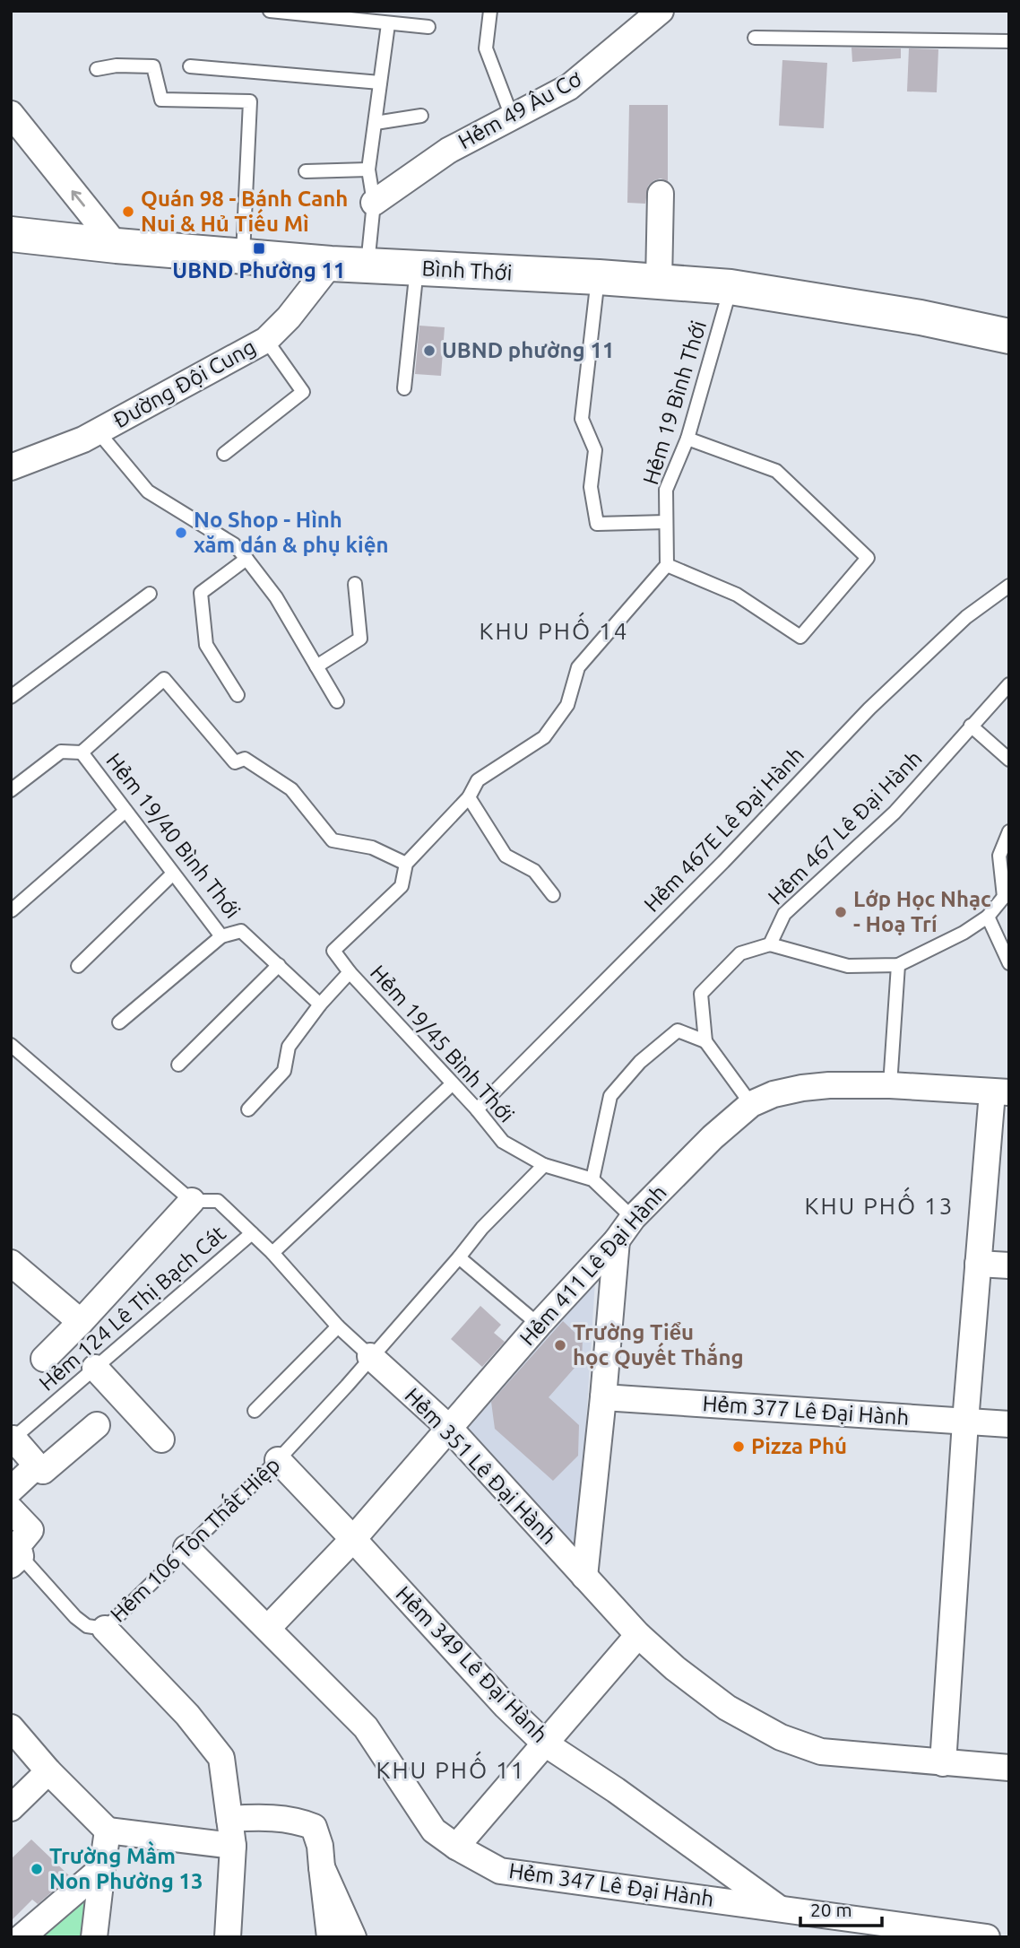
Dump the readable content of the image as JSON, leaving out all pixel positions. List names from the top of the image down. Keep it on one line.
{"streets":{"main road":["Bình Thới"],"street":["Hẻm 49 Âu Cơ","Đường Đội Cung","Hẻm 411 Lê Đại Hành","Hẻm 377 Lê Đại Hành","Hẻm 351 Lê Đại Hành","Hẻm 106 Tôn Thất Hiệp","Hẻm 349 Lê Đại Hành","Hẻm 347 Lê Đại Hành"],"lane":["Hẻm 19 Bình Thới","Hẻm 467 Lê Đại Hành","Hẻm 467E Lê Đại Hành","Hẻm 19/40 Bình Thới","Hẻm 19/45 Bình Thới","Hẻm 124 Lê Thị Bạch Cát"]},"crossings":[["Bình Thới","Đường Đội Cung"],["Bình Thới","Hẻm 19 Bình Thới"],["Hẻm 467E Lê Đại Hành","Hẻm 19/45 Bình Thới"],["Hẻm 19/45 Bình Thới","Hẻm 411 Lê Đại Hành"],["Hẻm 19/45 Bình Thới","Hẻm 106 Tôn Thất Hiệp"],["Hẻm 411 Lê Đại Hành","Hẻm 351 Lê Đại Hành"],["Hẻm 411 Lê Đại Hành","Hẻm 349 Lê Đại Hành"],["Hẻm 411 Lê Đại Hành","Hẻm 347 Lê Đại Hành"],["Hẻm 124 Lê Thị Bạch Cát","Hẻm 351 Lê Đại Hành"],["Hẻm 351 Lê Đại Hành","Hẻm 106 Tôn Thất Hiệp"],["Hẻm 106 Tôn Thất Hiệp","Hẻm 349 Lê Đại Hành"],["Hẻm 106 Tôn Thất Hiệp","Hẻm 347 Lê Đại Hành"],["Hẻm 349 Lê Đại Hành","Hẻm 347 Lê Đại Hành"]],"districts":["KHU PHỐ 14","KHU PHỐ 13","KHU PHỐ 11"],"places":{"other":["Quán 98 - Bánh Canh Nui & Hủ Tiếu Mì","UBND phường 11","No Shop - Hình xăm dán & phụ kiện","Lớp Học Nhạc - Hoạ Trí","Trường Tiểu học Quyết Thắng","Pizza Phú","Trường Mầm Non Phường 13"],"transit":["UBND Phường 11"]},"scale_bar":"20 m"}
